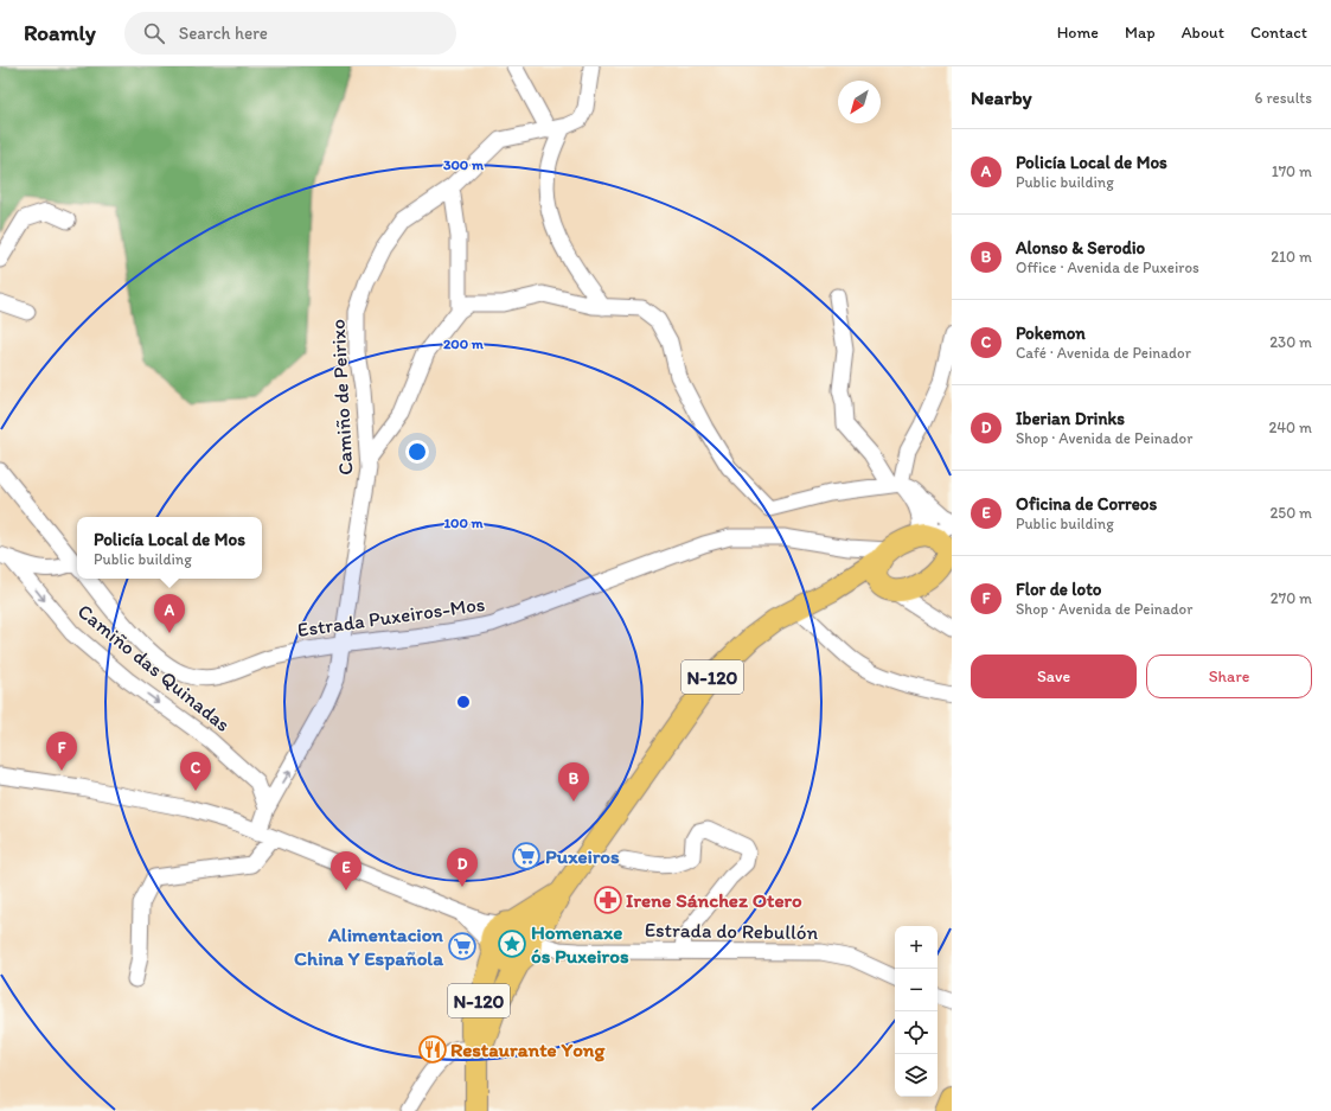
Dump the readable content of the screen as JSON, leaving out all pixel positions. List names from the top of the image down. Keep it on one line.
{"streets":{"highway":["N-120"],"street":["Camiño de Peirixo","Estrada Puxeiros-Mos","Camiño das Quinadas","Estrada do Rebullón"]},"crossings":[["Camiño de Peirixo","Estrada Puxeiros-Mos"],["Camiño de Peirixo","Camiño das Quinadas"],["Camiño de Peirixo","Estrada do Rebullón"],["Estrada Puxeiros-Mos","N-120"],["N-120","Estrada do Rebullón"]],"one_way":["Camiño das Quinadas"],"places":{"supermarket":["Puxeiros","Alimentacion China Y Española"],"pharmacy":["Irene Sánchez Otero"],"place":["Homenaxe ós Puxeiros"],"restaurant":["Restaurante Yong"]},"north":"bottom left","page":{"header":"Roamly","search":"Search here","nav":["Home","Map","About","Contact"],"heading":["Nearby","6 results"],"list":[{"mark":"A","name":"Policía Local de Mos","note":"Public building","value":"170 m"},{"mark":"B","name":"Alonso & Serodio","note":"Office · Avenida de Puxeiros","value":"210 m"},{"mark":"C","name":"Pokemon","note":"Café · Avenida de Peinador","value":"230 m"},{"mark":"D","name":"Iberian Drinks","note":"Shop · Avenida de Peinador","value":"240 m"},{"mark":"E","name":"Oficina de Correos","note":"Public building","value":"250 m"},{"mark":"F","name":"Flor de loto","note":"Shop · Avenida de Peinador","value":"270 m"}],"popup":["Policía Local de Mos","Public building"],"pins":["A","F","C","B","D","E"],"buttons":["Save","Share"],"map_buttons":["+","−"]},"rings":["300 m","200 m","100 m"]}
